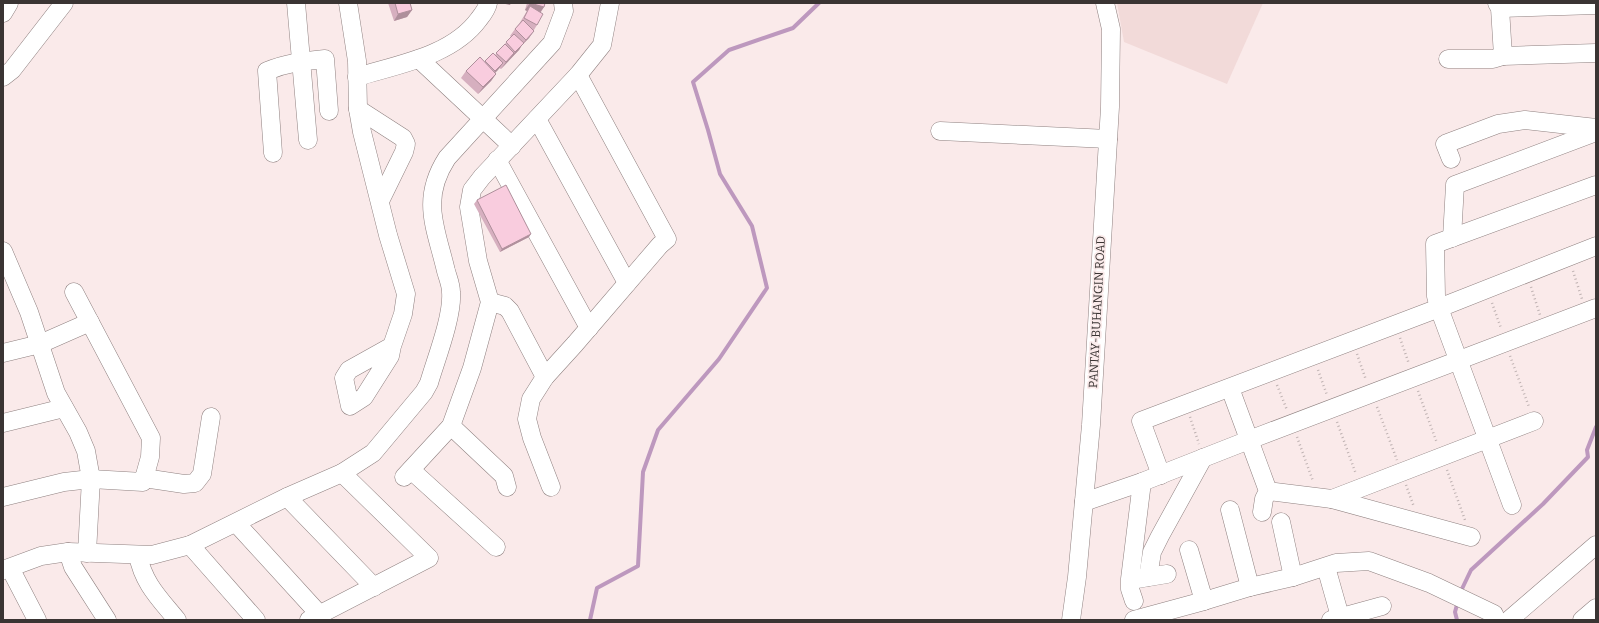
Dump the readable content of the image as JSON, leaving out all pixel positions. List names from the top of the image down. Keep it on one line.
{"streets":{"street":["PANTAY-BUHANGIN ROAD"]}}
